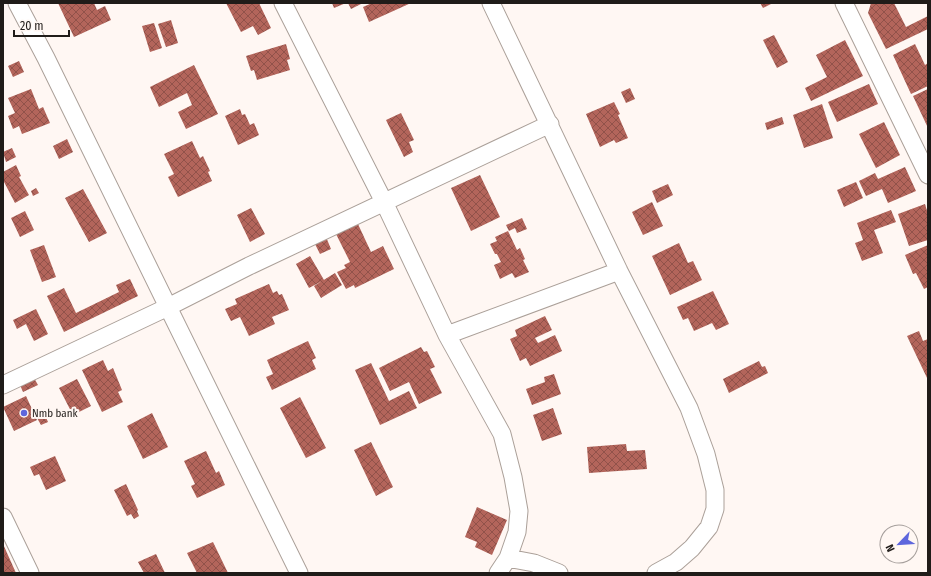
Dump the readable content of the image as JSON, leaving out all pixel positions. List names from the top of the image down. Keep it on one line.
{"places":["Nmb bank"],"scale_bar":"20 m","north":"bottom left"}
